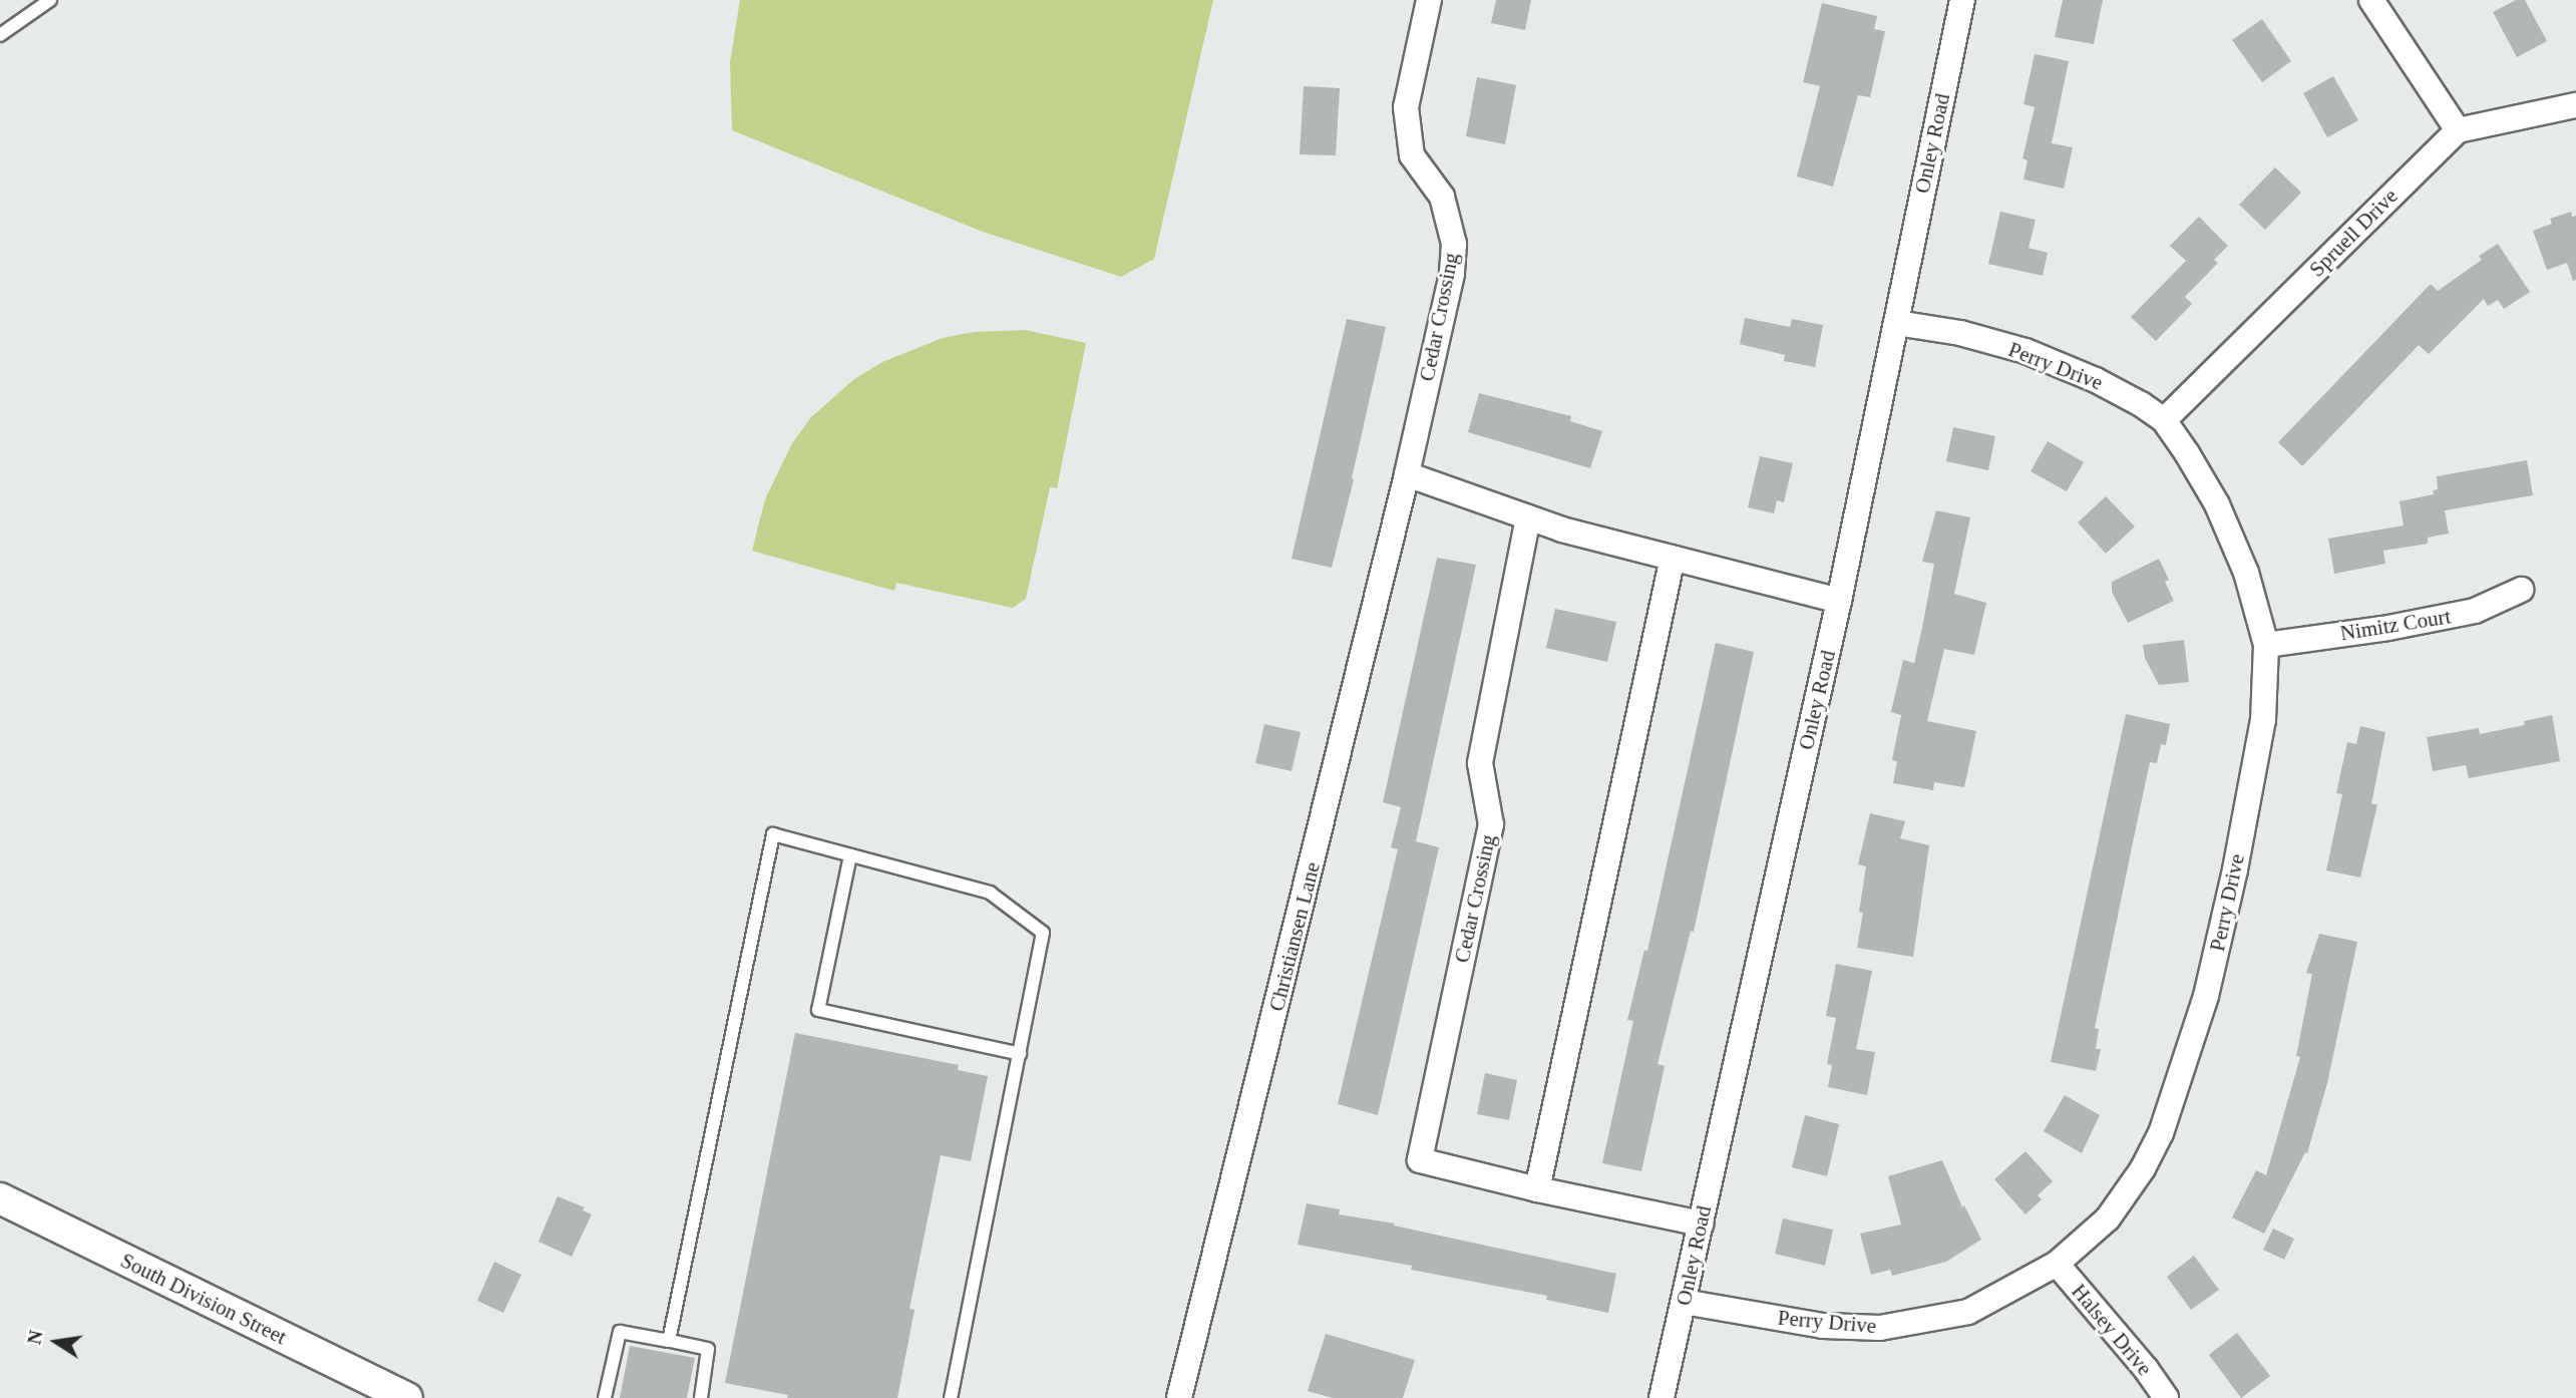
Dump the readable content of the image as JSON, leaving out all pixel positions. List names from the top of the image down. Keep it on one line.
{"streets":{"street":["Onley Road","Spruell Drive","Cedar Crossing","Perry Drive","Nimitz Court","Christiansen Lane","South Division Street","Halsey Drive"]},"crossings":[["Onley Road","Cedar Crossing"],["Onley Road","Perry Drive"],["Spruell Drive","Perry Drive"],["Cedar Crossing","Christiansen Lane"],["Perry Drive","Nimitz Court"],["Perry Drive","Halsey Drive"]],"north":"left"}
